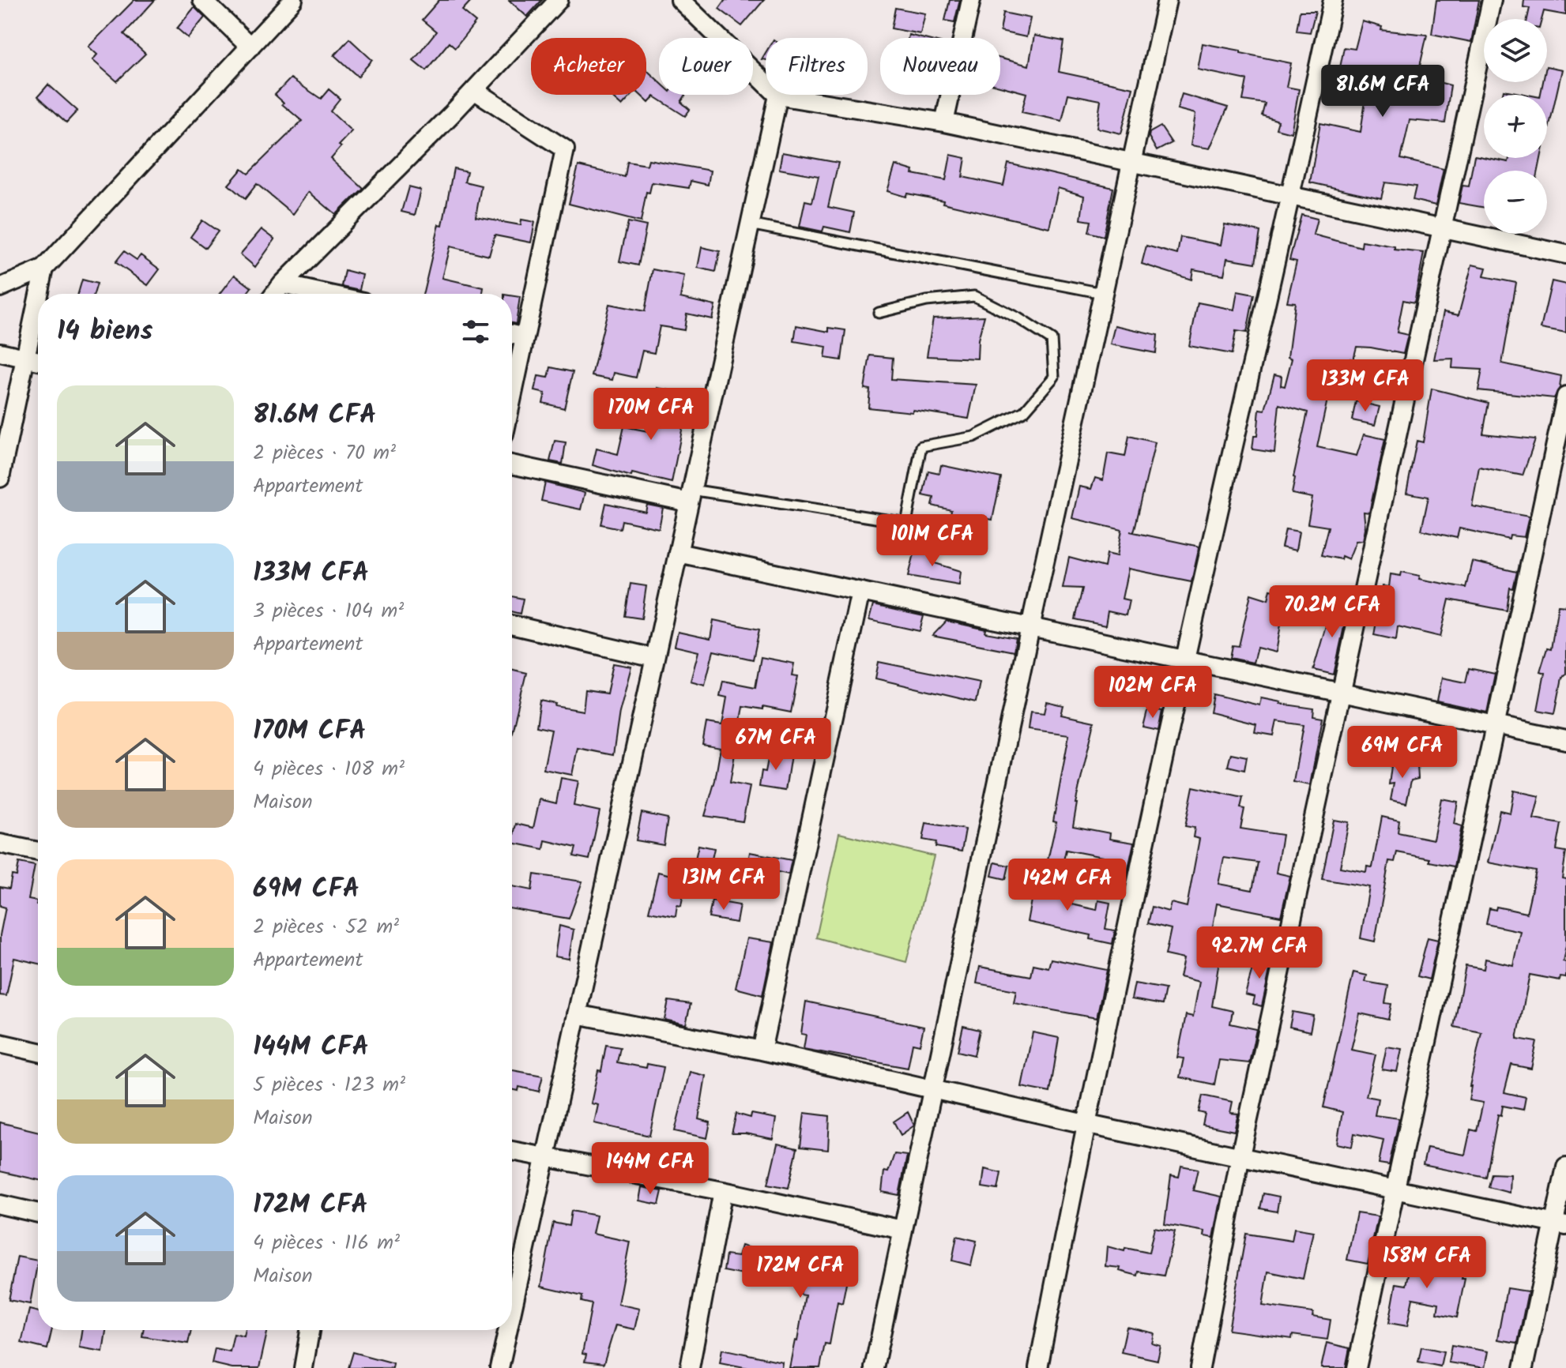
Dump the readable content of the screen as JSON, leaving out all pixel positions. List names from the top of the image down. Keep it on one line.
{"page":{"map_buttons":["+","−"],"chip":["Acheter","Louer","Filtres","Nouveau"],"price":["81.6M CFA","133M CFA","170M CFA","101M CFA","70.2M CFA","102M CFA","67M CFA","69M CFA","131M CFA","142M CFA","92.7M CFA","144M CFA","158M CFA","172M CFA"],"heading":"14 biens","list":[{"name":"81.6M CFA","note":"2 pièces · 70 m² · Appartement"},{"name":"133M CFA","note":"3 pièces · 104 m² · Appartement"},{"name":"170M CFA","note":"4 pièces · 108 m² · Maison"},{"name":"69M CFA","note":"2 pièces · 52 m² · Appartement"},{"name":"144M CFA","note":"5 pièces · 123 m² · Maison"},{"name":"172M CFA","note":"4 pièces · 116 m² · Maison"}]}}
